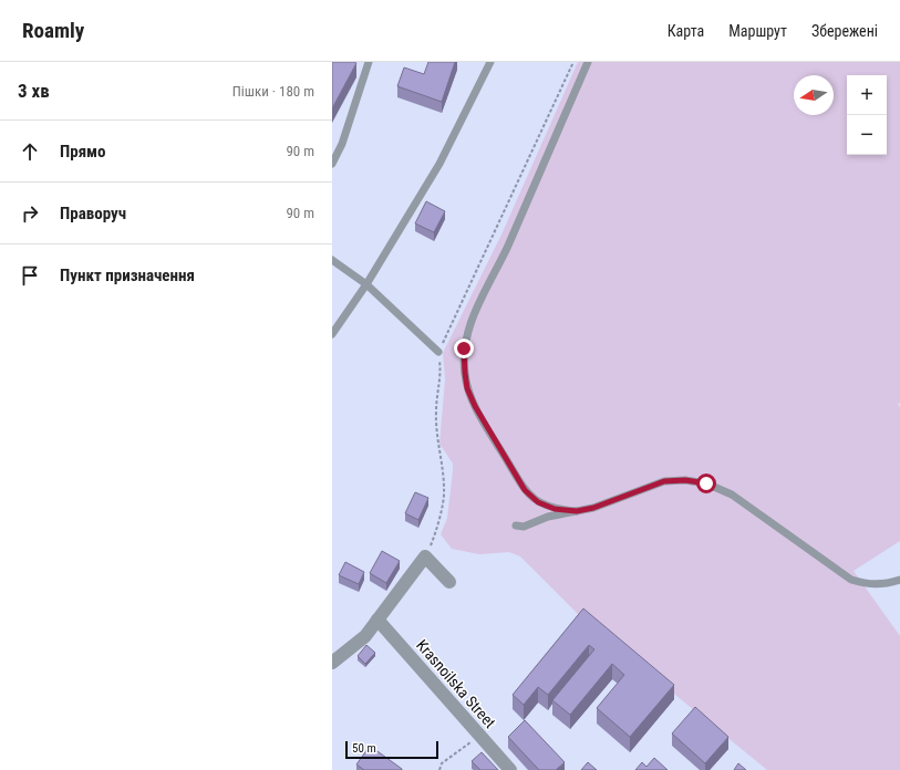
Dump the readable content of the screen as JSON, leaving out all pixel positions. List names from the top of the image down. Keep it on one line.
{"streets":{"street":["Krasnoilska Street"]},"scale_bar":"50 m","north":"left","page":{"header":"Roamly","nav":["Карта","Маршрут","Збережені"],"heading":["3 хв","Пішки · 180 m"],"map_buttons":["+","−"],"list":[["Прямо","90 m"],["Праворуч","90 m"],"Пункт призначення"],"scale":"50 m"}}
